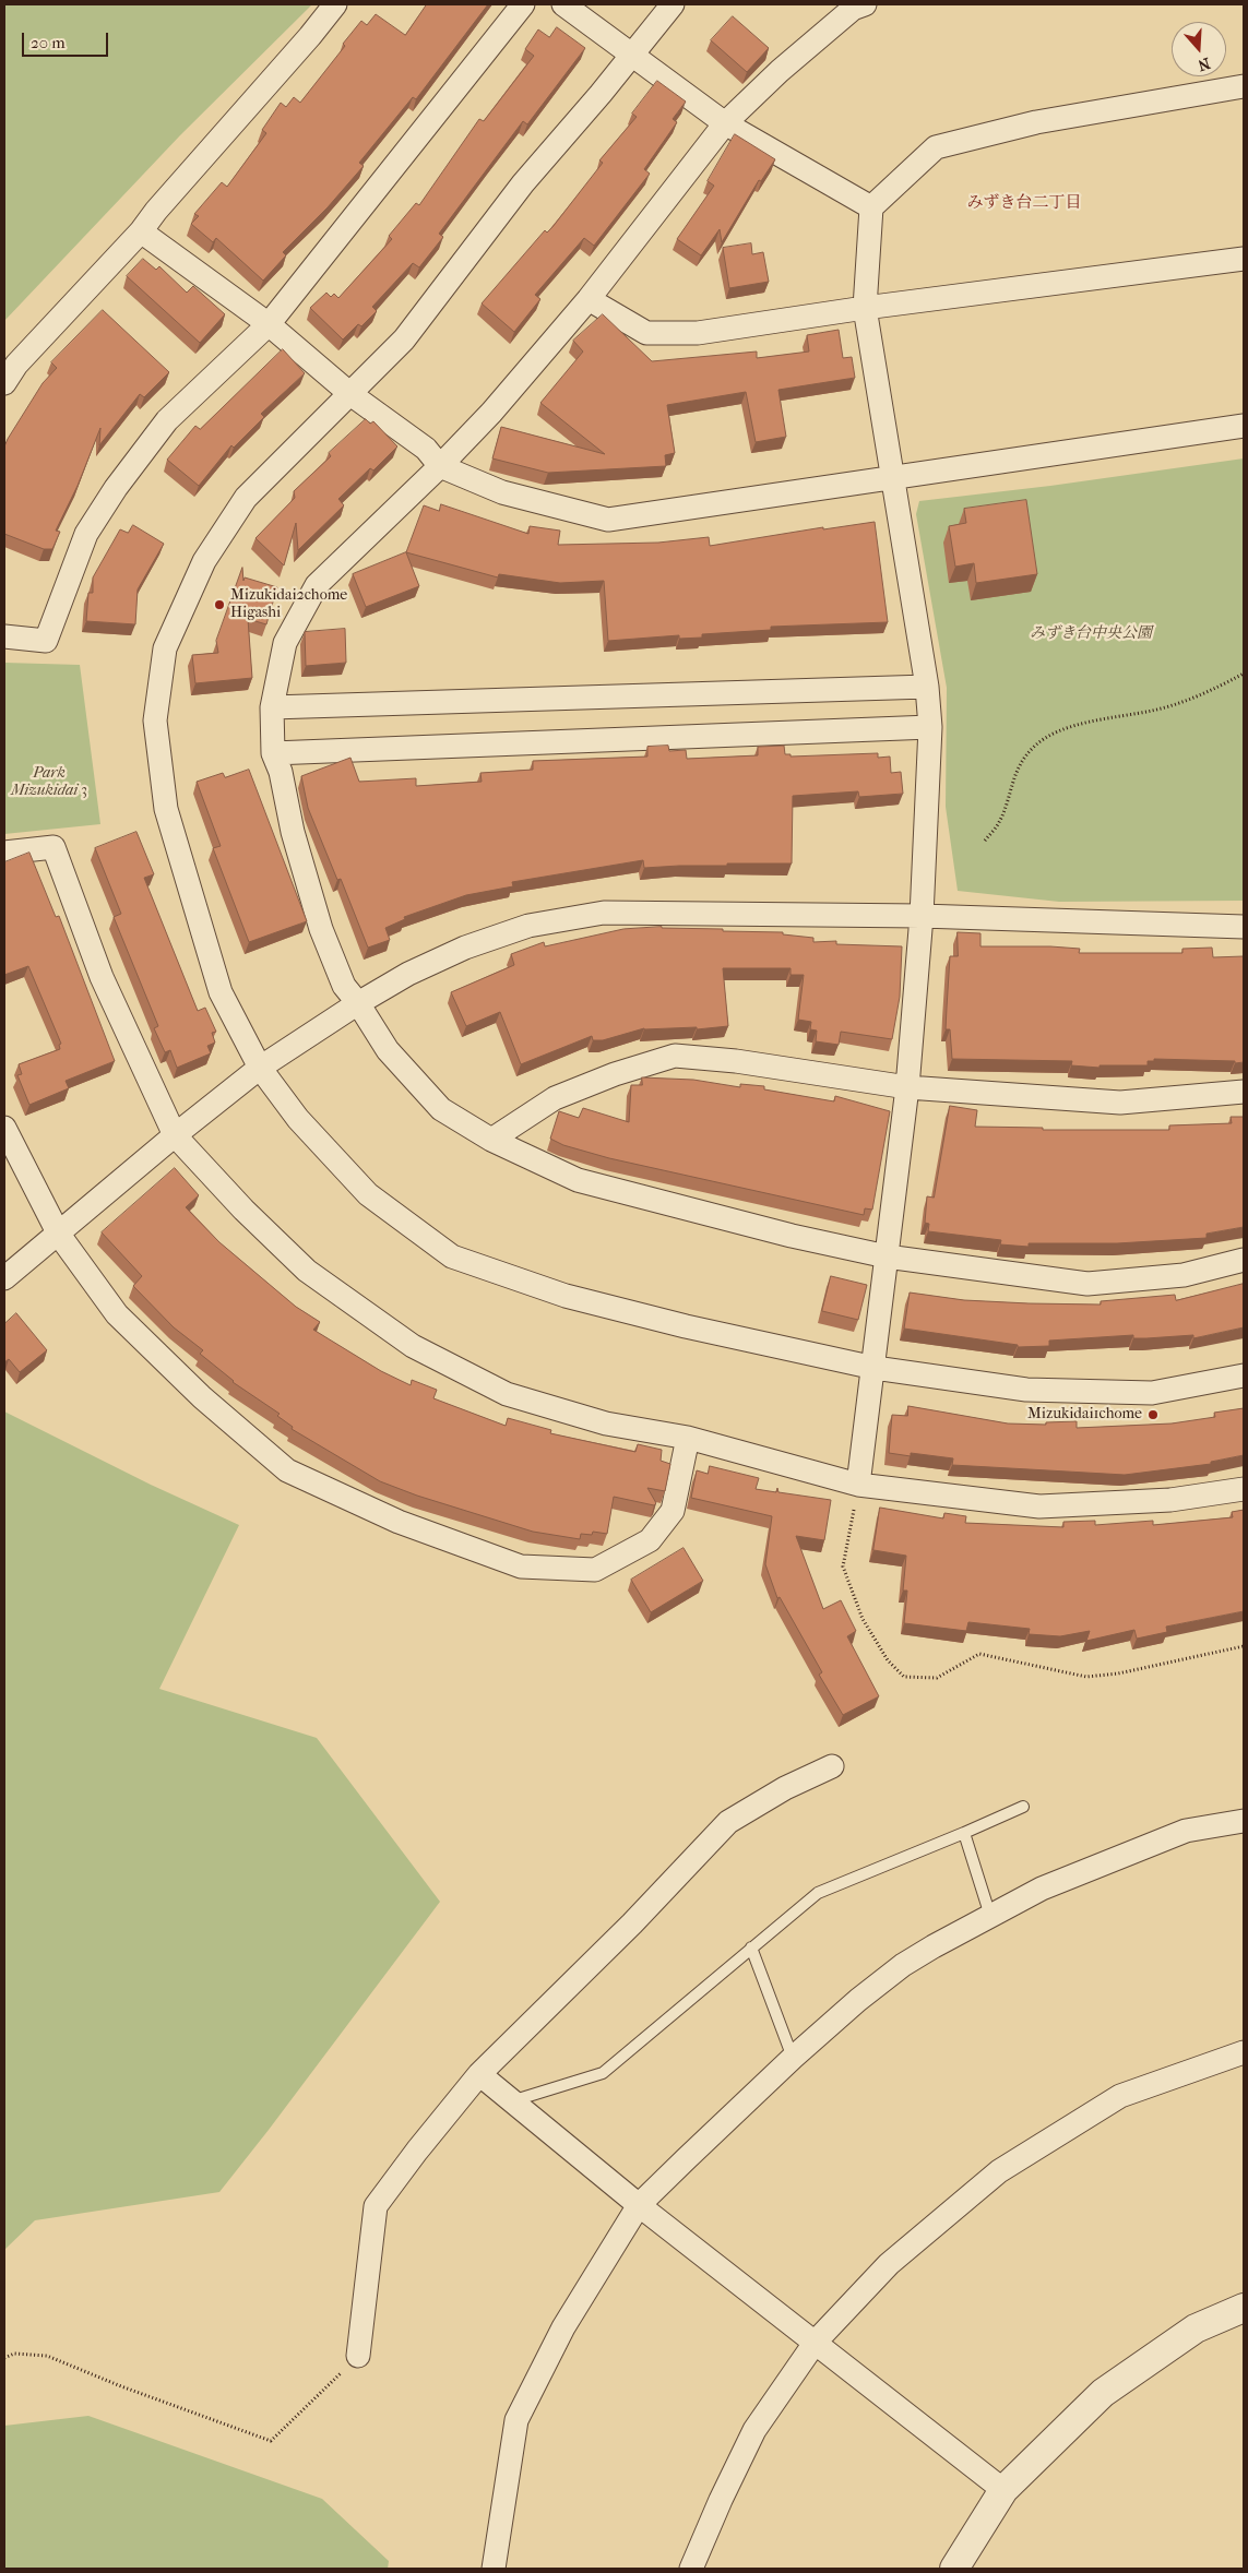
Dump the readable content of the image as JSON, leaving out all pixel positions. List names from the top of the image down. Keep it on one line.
{"districts":["みずき台二丁目"],"parks":["みずき台中央公園","Park Mizukidai 3"],"places":["Mizukidai2chome Higashi","Mizukidai1chome"],"scale_bar":"20 m","north":"bottom"}
